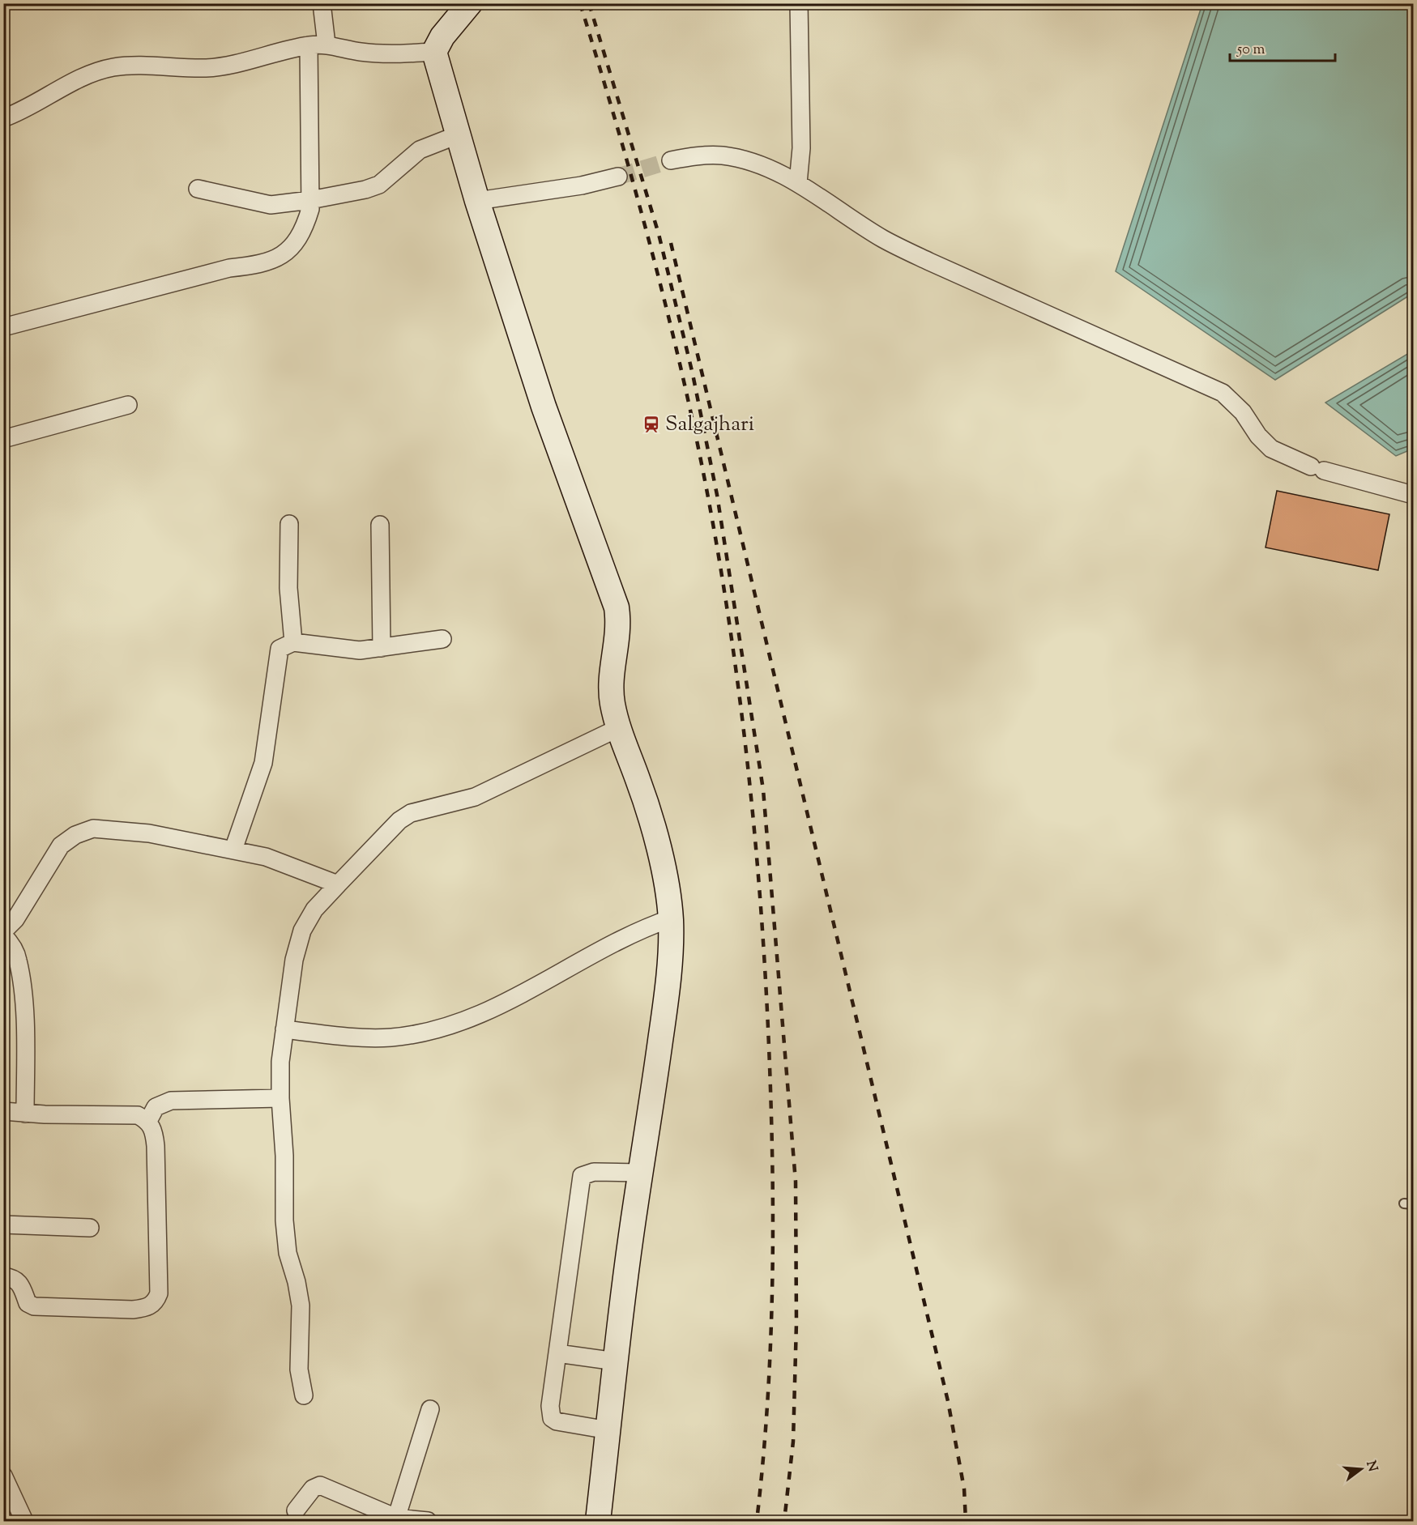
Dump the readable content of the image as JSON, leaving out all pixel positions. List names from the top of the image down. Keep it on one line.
{"places":{"station":["Salgajhari"]},"scale_bar":"50 m","north":"right"}
